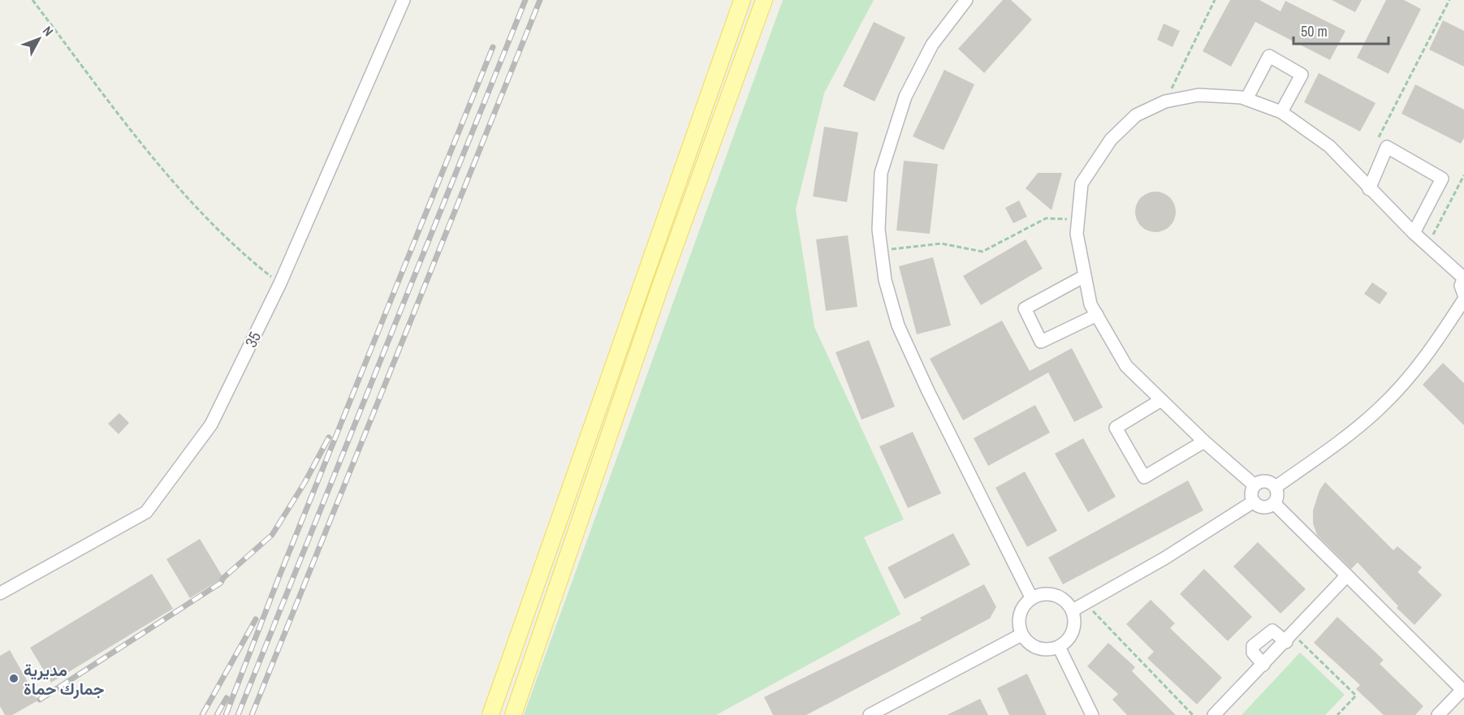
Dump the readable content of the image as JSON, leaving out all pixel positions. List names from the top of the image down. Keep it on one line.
{"streets":{"street":["35"]},"places":["مديرية جمارك حماة"],"scale_bar":"50 m","north":"top right"}
